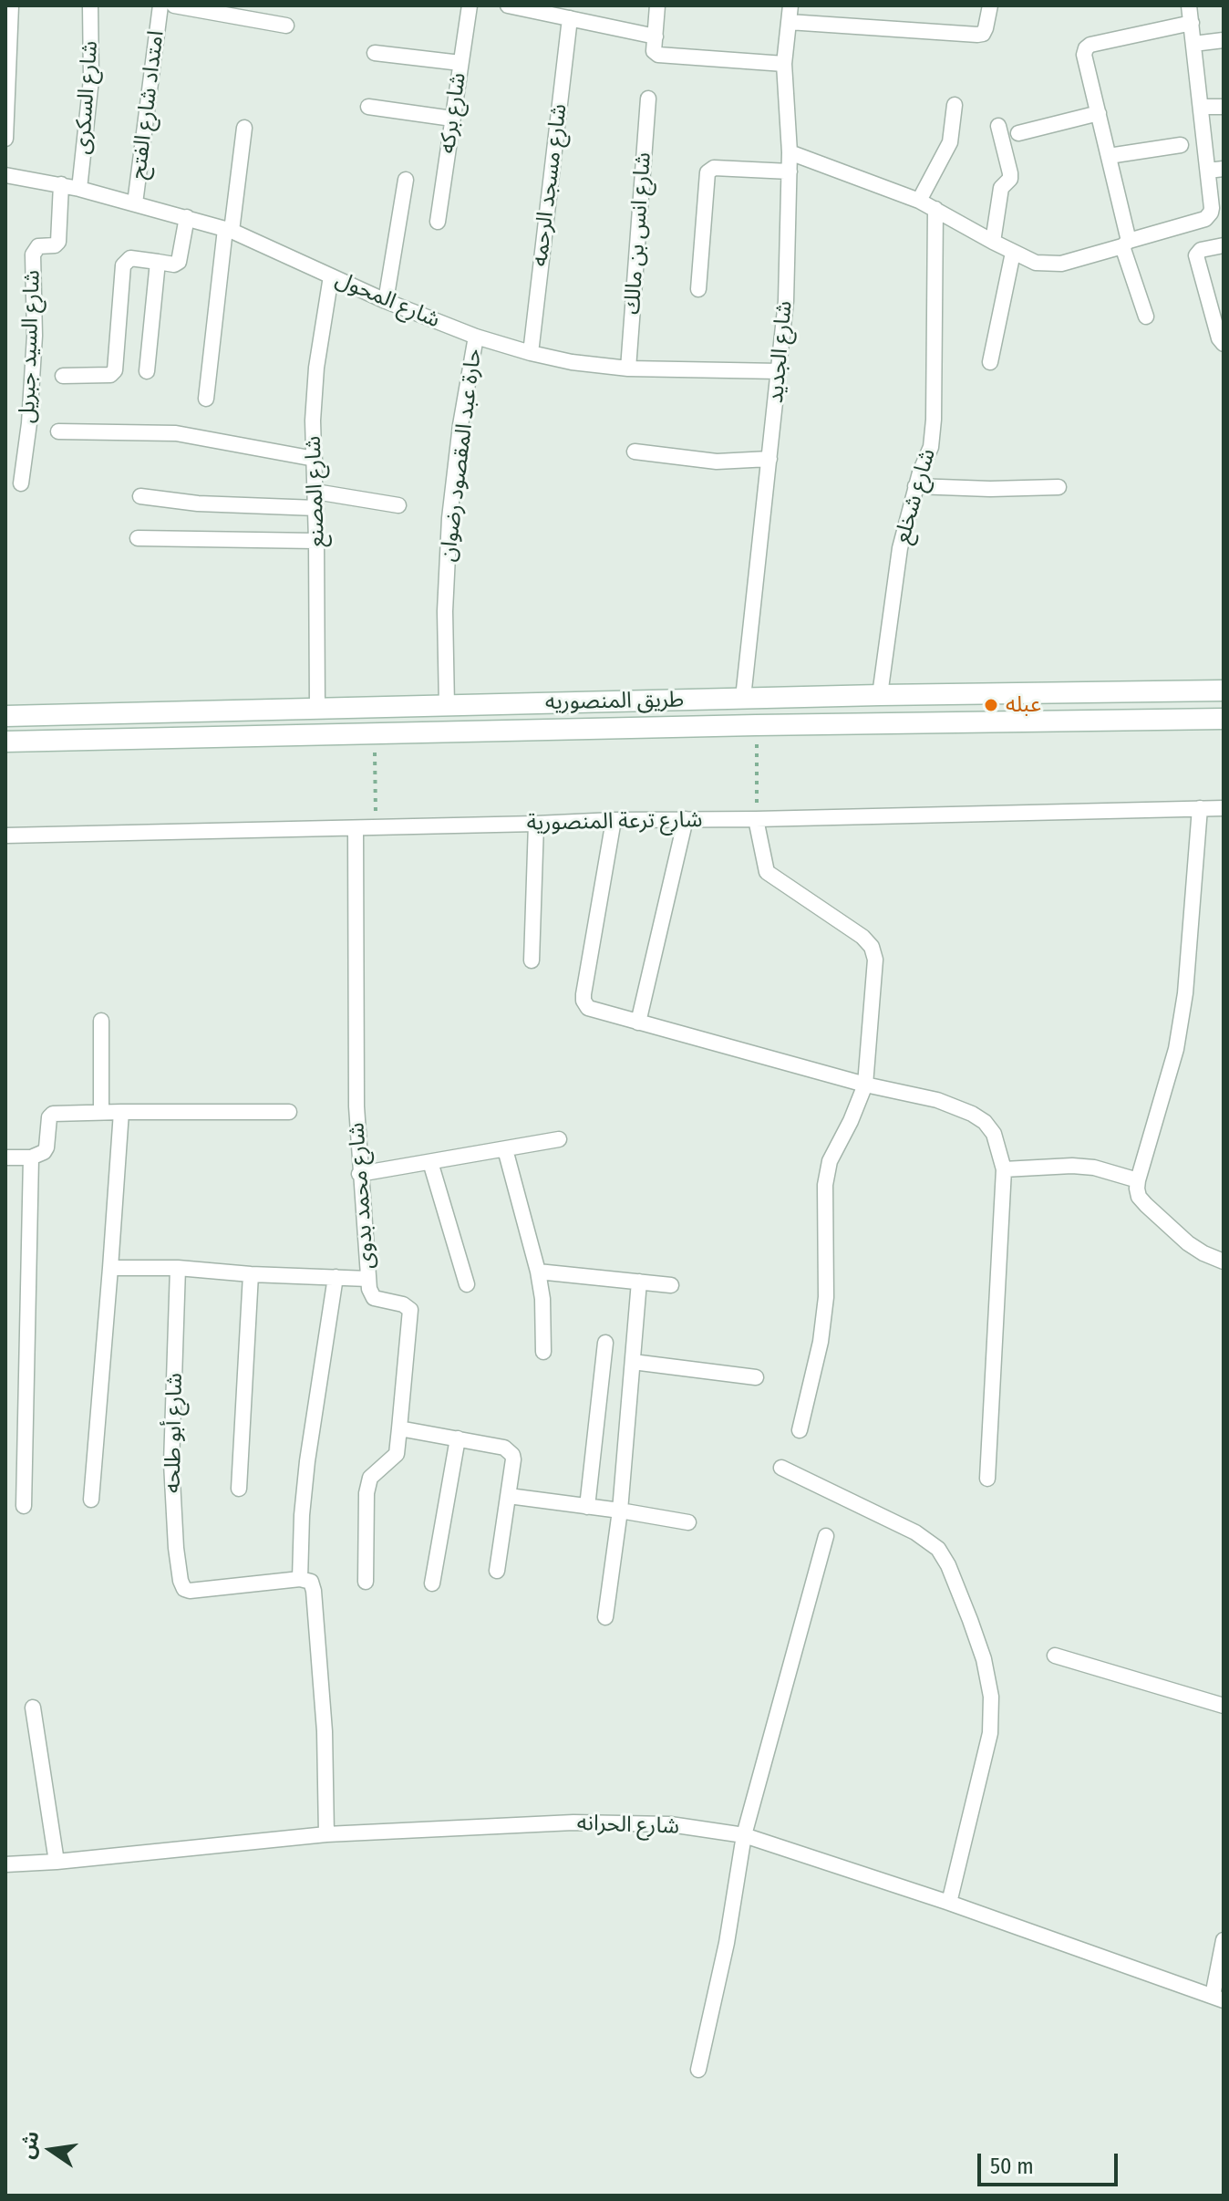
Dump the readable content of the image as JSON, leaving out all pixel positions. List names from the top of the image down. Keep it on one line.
{"streets":{"main road":["طريق المنصوريه"],"street":["شارع السكرى","امتداد شارع الفتح","شارع بركه","شارع مسجد الرحمه","شارع انس بن مالك","شارع المحول","شارع السيد جبريل","شارع الجديد","حارة عبد المقصود رضوان","شارع المصنع","شارع شخلع","شارع ترعة المنصورية","شارع محمد بدوى","شارع أبو طلحه","شارع الحرانه"]},"crossings":[["شارع السكرى","شارع المحول"],["امتداد شارع الفتح","شارع المحول"],["شارع مسجد الرحمه","شارع المحول"],["شارع انس بن مالك","شارع المحول"],["شارع المحول","شارع السيد جبريل"],["شارع المحول","شارع الجديد"],["شارع المحول","حارة عبد المقصود رضوان"],["شارع المحول","شارع المصنع"],["شارع الجديد","طريق المنصوريه"],["حارة عبد المقصود رضوان","طريق المنصوريه"],["شارع المصنع","طريق المنصوريه"],["شارع شخلع","طريق المنصوريه"],["شارع ترعة المنصورية","شارع محمد بدوى"]],"places":["عبله"],"scale_bar":"50 m","north":"left"}
